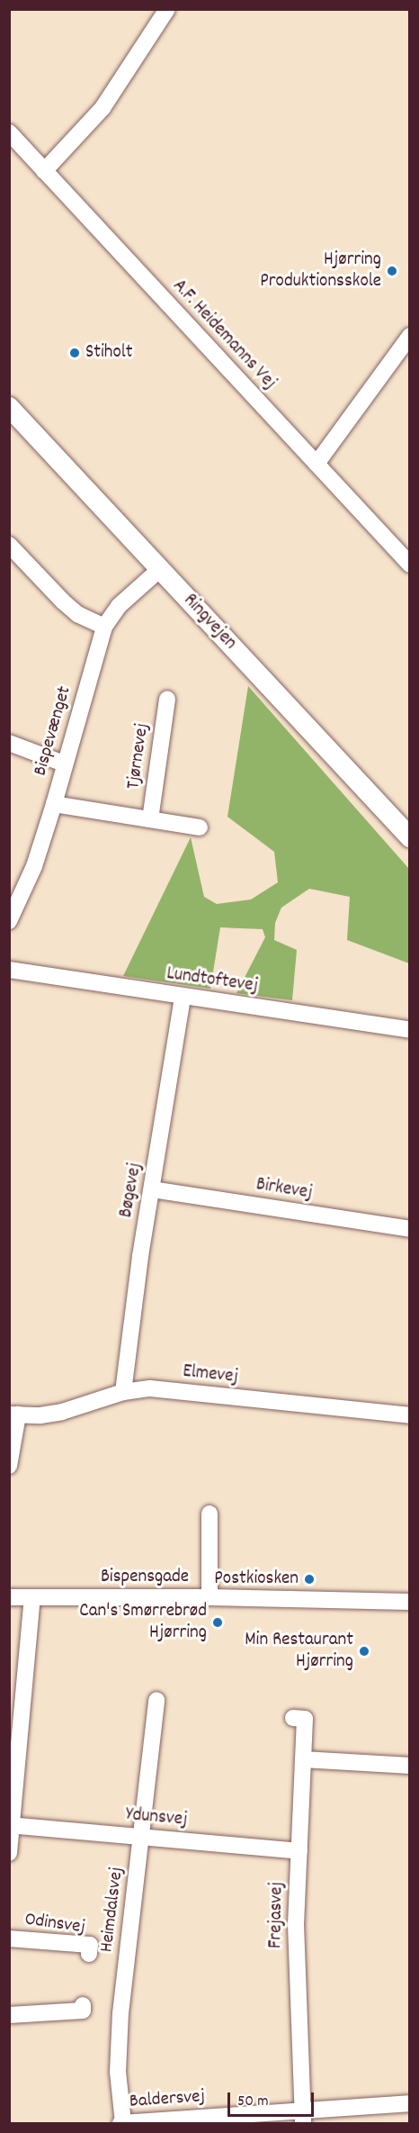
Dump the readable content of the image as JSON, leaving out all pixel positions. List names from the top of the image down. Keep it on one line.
{"streets":{"main road":["Ringvejen"],"street":["A.F. Heidemanns Vej","Bispevænget","Tjørnevej","Lundtoftevej","Birkevej","Bøgevej","Elmevej","Bispensgade","Ydunsvej","Heimdalsvej","Frejasvej","Odinsvej","Baldersvej"]},"crossings":[["Ringvejen","Bispevænget"],["Bispevænget","Tjørnevej"],["Lundtoftevej","Bøgevej"],["Birkevej","Bøgevej"],["Bøgevej","Elmevej"],["Ydunsvej","Heimdalsvej"],["Ydunsvej","Frejasvej"],["Heimdalsvej","Baldersvej"],["Frejasvej","Baldersvej"]],"places":["Hjørring Produktionsskole","Stiholt","Postkiosken","Can's Smørrebrød Hjørring","Min Restaurant Hjørring"],"scale_bar":"50 m"}
